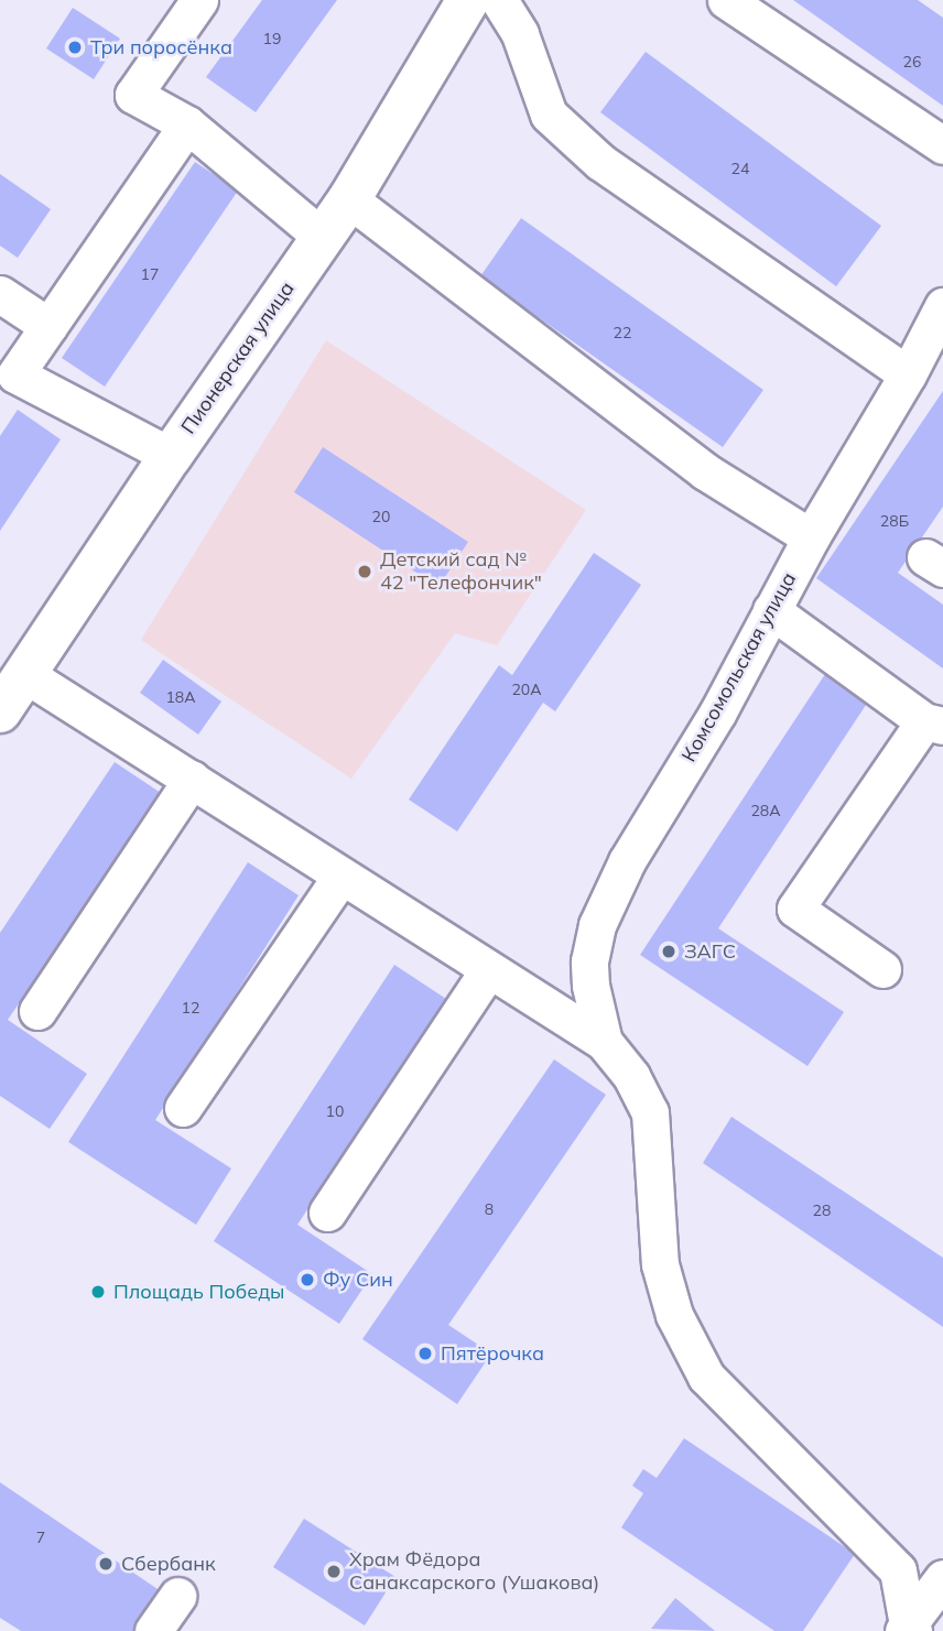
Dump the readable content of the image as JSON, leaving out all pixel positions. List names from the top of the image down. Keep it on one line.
{"streets":{"main road":["Пионерская улица"],"street":["Комсомольская улица"]},"places":["Три поросёнка","Детский сад № 42 \"Телефончик\"","ЗАГС","Фу Син","Площадь Победы","Пятёрочка","Сбербанк","Храм Фёдора Санаксарского (Ушакова)"],"house_numbers":["19","26","24","17","22","20","28Б","20А","18А","28А","12","10","8","28","7"]}
